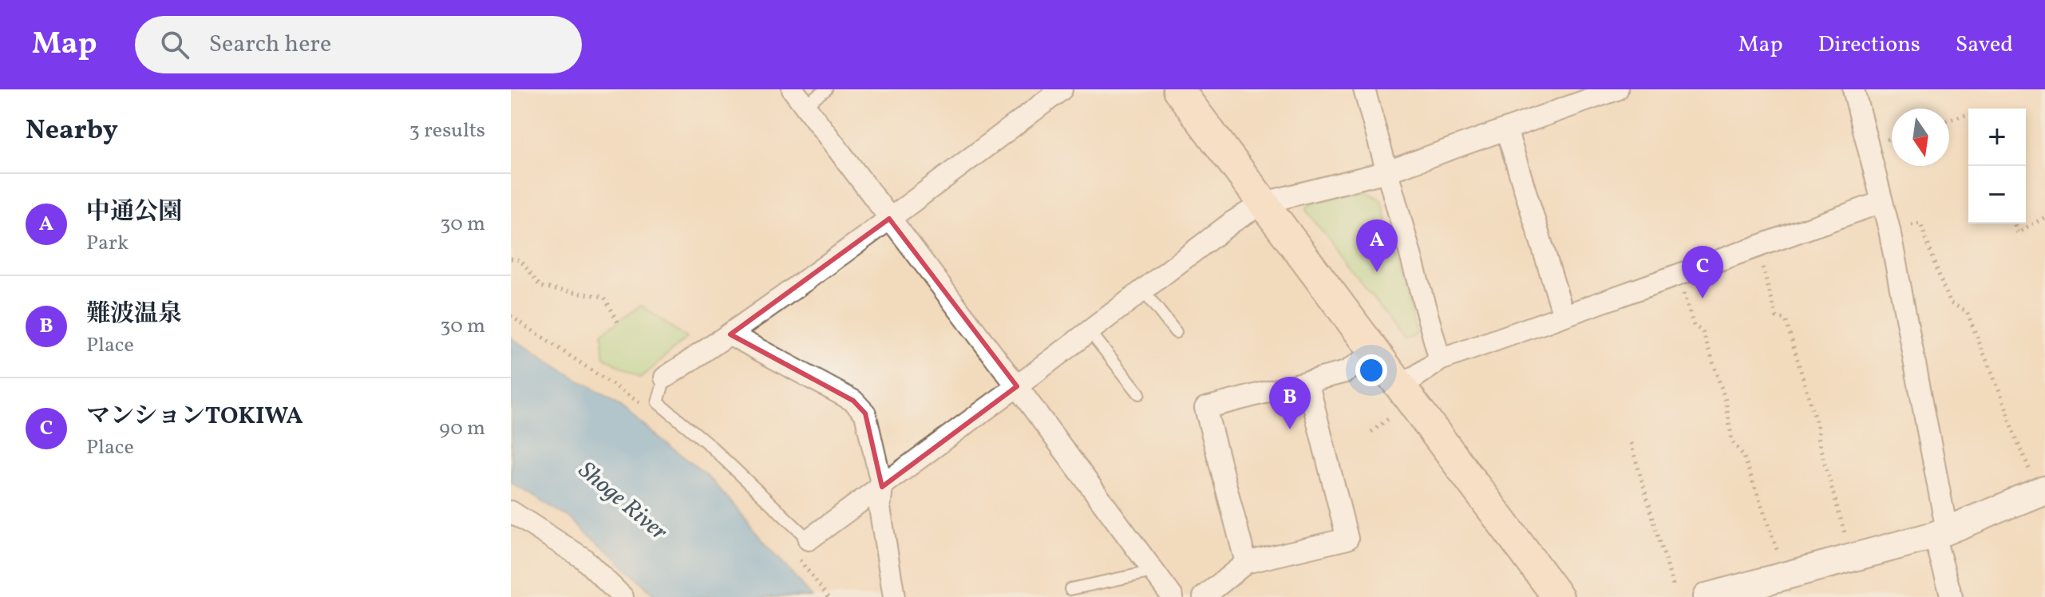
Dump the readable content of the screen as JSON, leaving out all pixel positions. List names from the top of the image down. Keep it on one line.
{"water":["Shoge River"],"north":"bottom","page":{"header":"Map","search":"Search here","nav":["Map","Directions","Saved"],"heading":["Nearby","3 results"],"map_buttons":["+","−"],"list":[{"mark":"A","name":"中通公園","note":"Park","value":"30 m"},{"mark":"B","name":"難波温泉","note":"Place","value":"30 m"},{"mark":"C","name":"マンションTOKIWA","note":"Place","value":"90 m"}],"pins":["A","C","B"]}}
